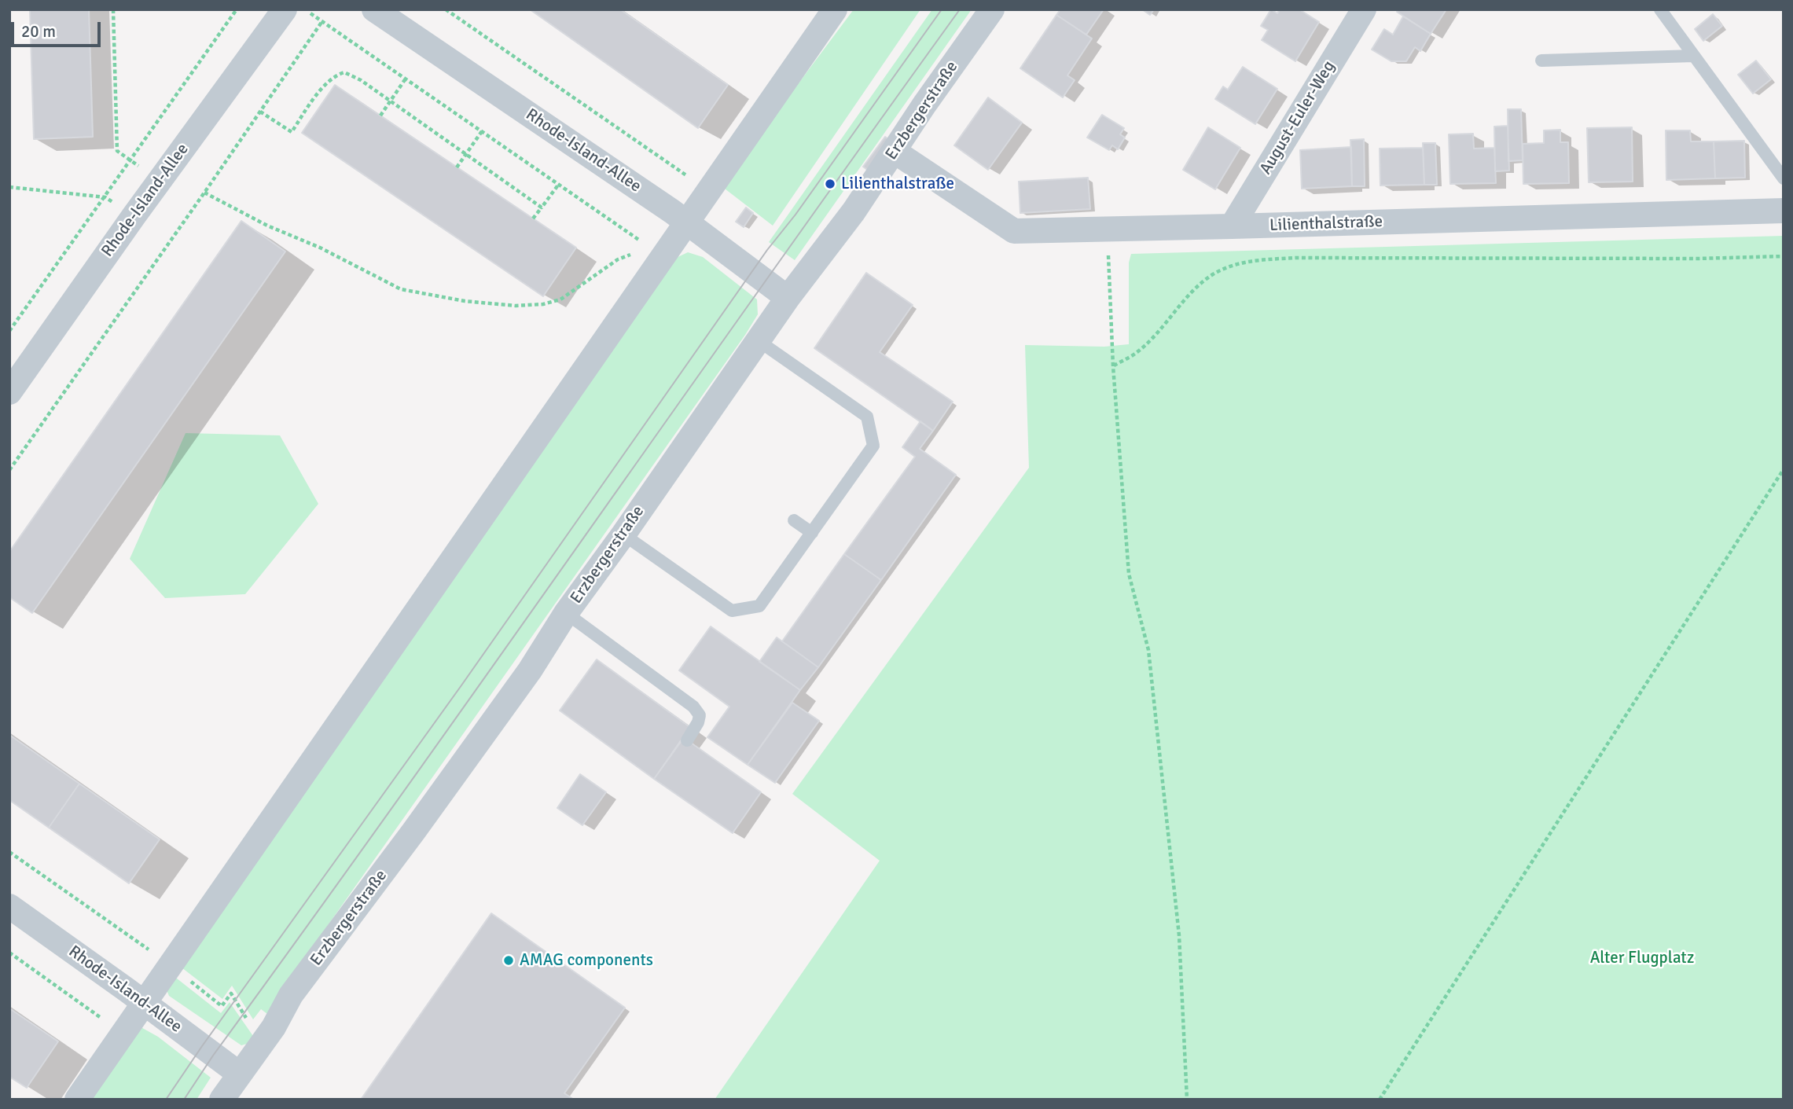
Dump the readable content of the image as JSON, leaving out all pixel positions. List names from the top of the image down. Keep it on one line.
{"streets":{"street":["Erzbergerstraße","August-Euler-Weg","Rhode-Island-Allee","Lilienthalstraße"]},"crossings":[["Erzbergerstraße","Rhode-Island-Allee"],["Erzbergerstraße","Lilienthalstraße"],["August-Euler-Weg","Lilienthalstraße"]],"parks":["Alter Flugplatz"],"places":["Lilienthalstraße","AMAG components"],"scale_bar":"20 m"}
